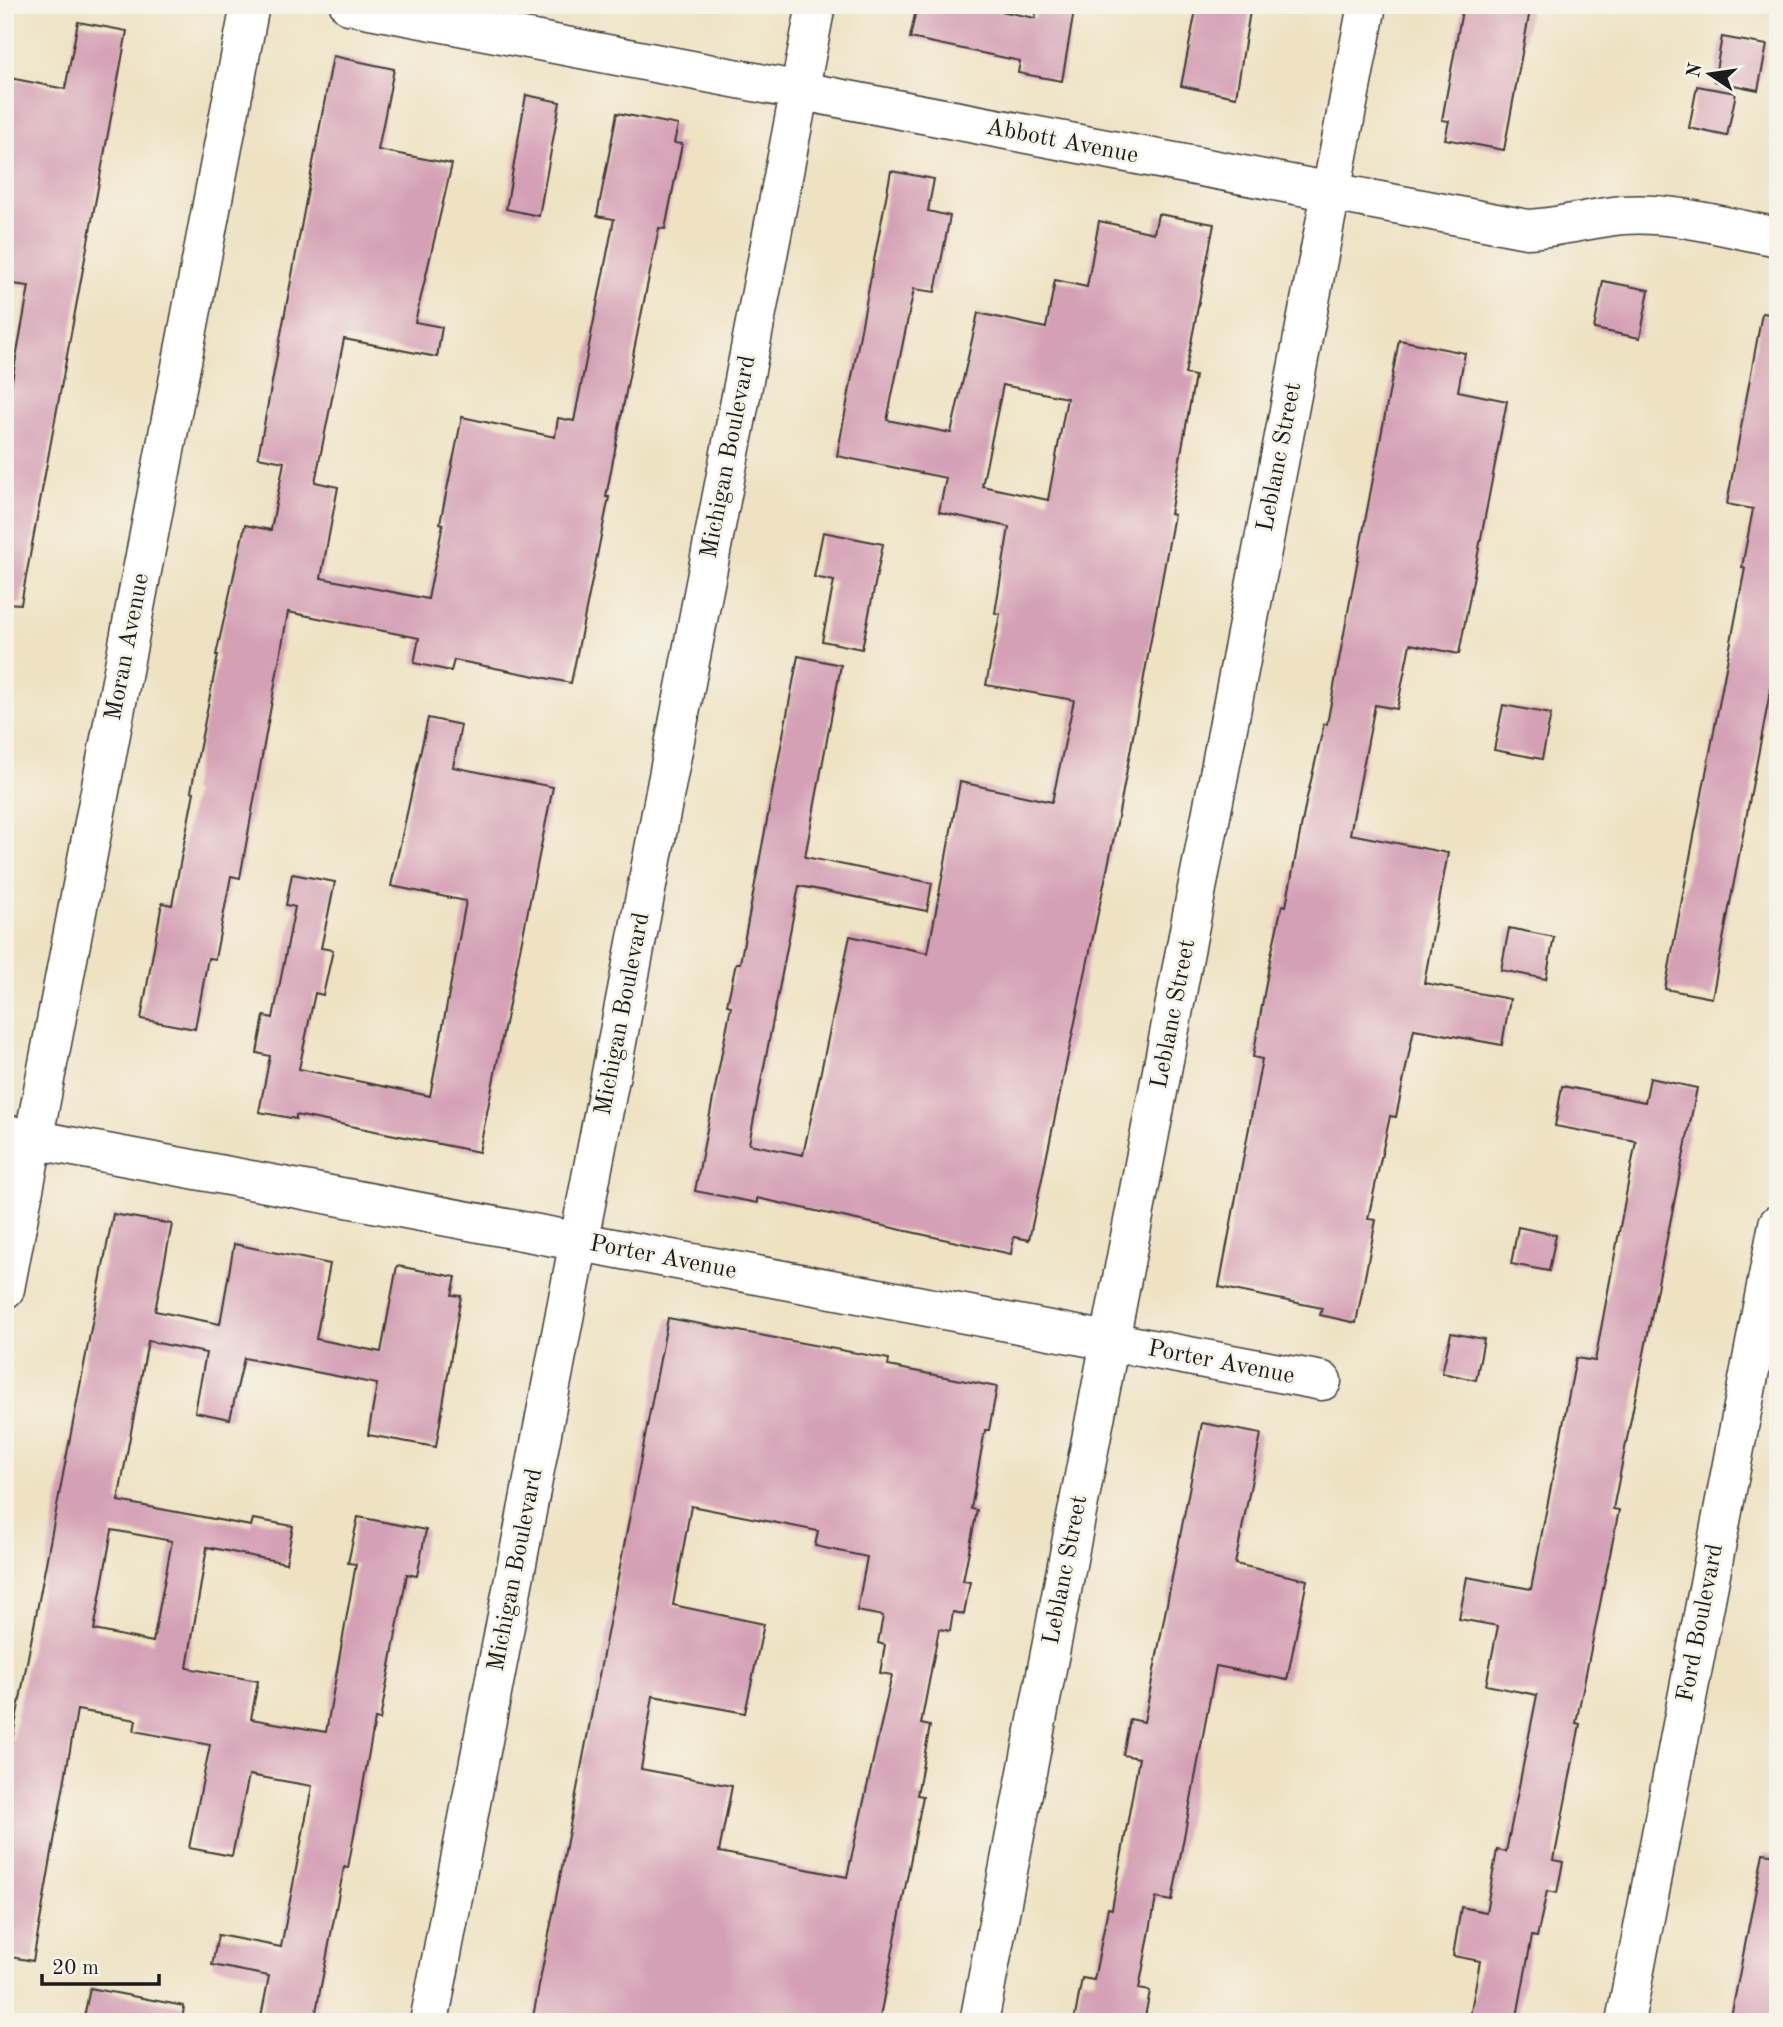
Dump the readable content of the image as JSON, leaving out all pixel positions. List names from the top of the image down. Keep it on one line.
{"streets":{"street":["Abbott Avenue","Michigan Boulevard","Leblanc Street","Moran Avenue","Porter Avenue","Ford Boulevard"]},"crossings":[["Abbott Avenue","Michigan Boulevard"],["Abbott Avenue","Leblanc Street"],["Michigan Boulevard","Porter Avenue"],["Leblanc Street","Porter Avenue"],["Moran Avenue","Porter Avenue"]],"scale_bar":"20 m","north":"left"}
